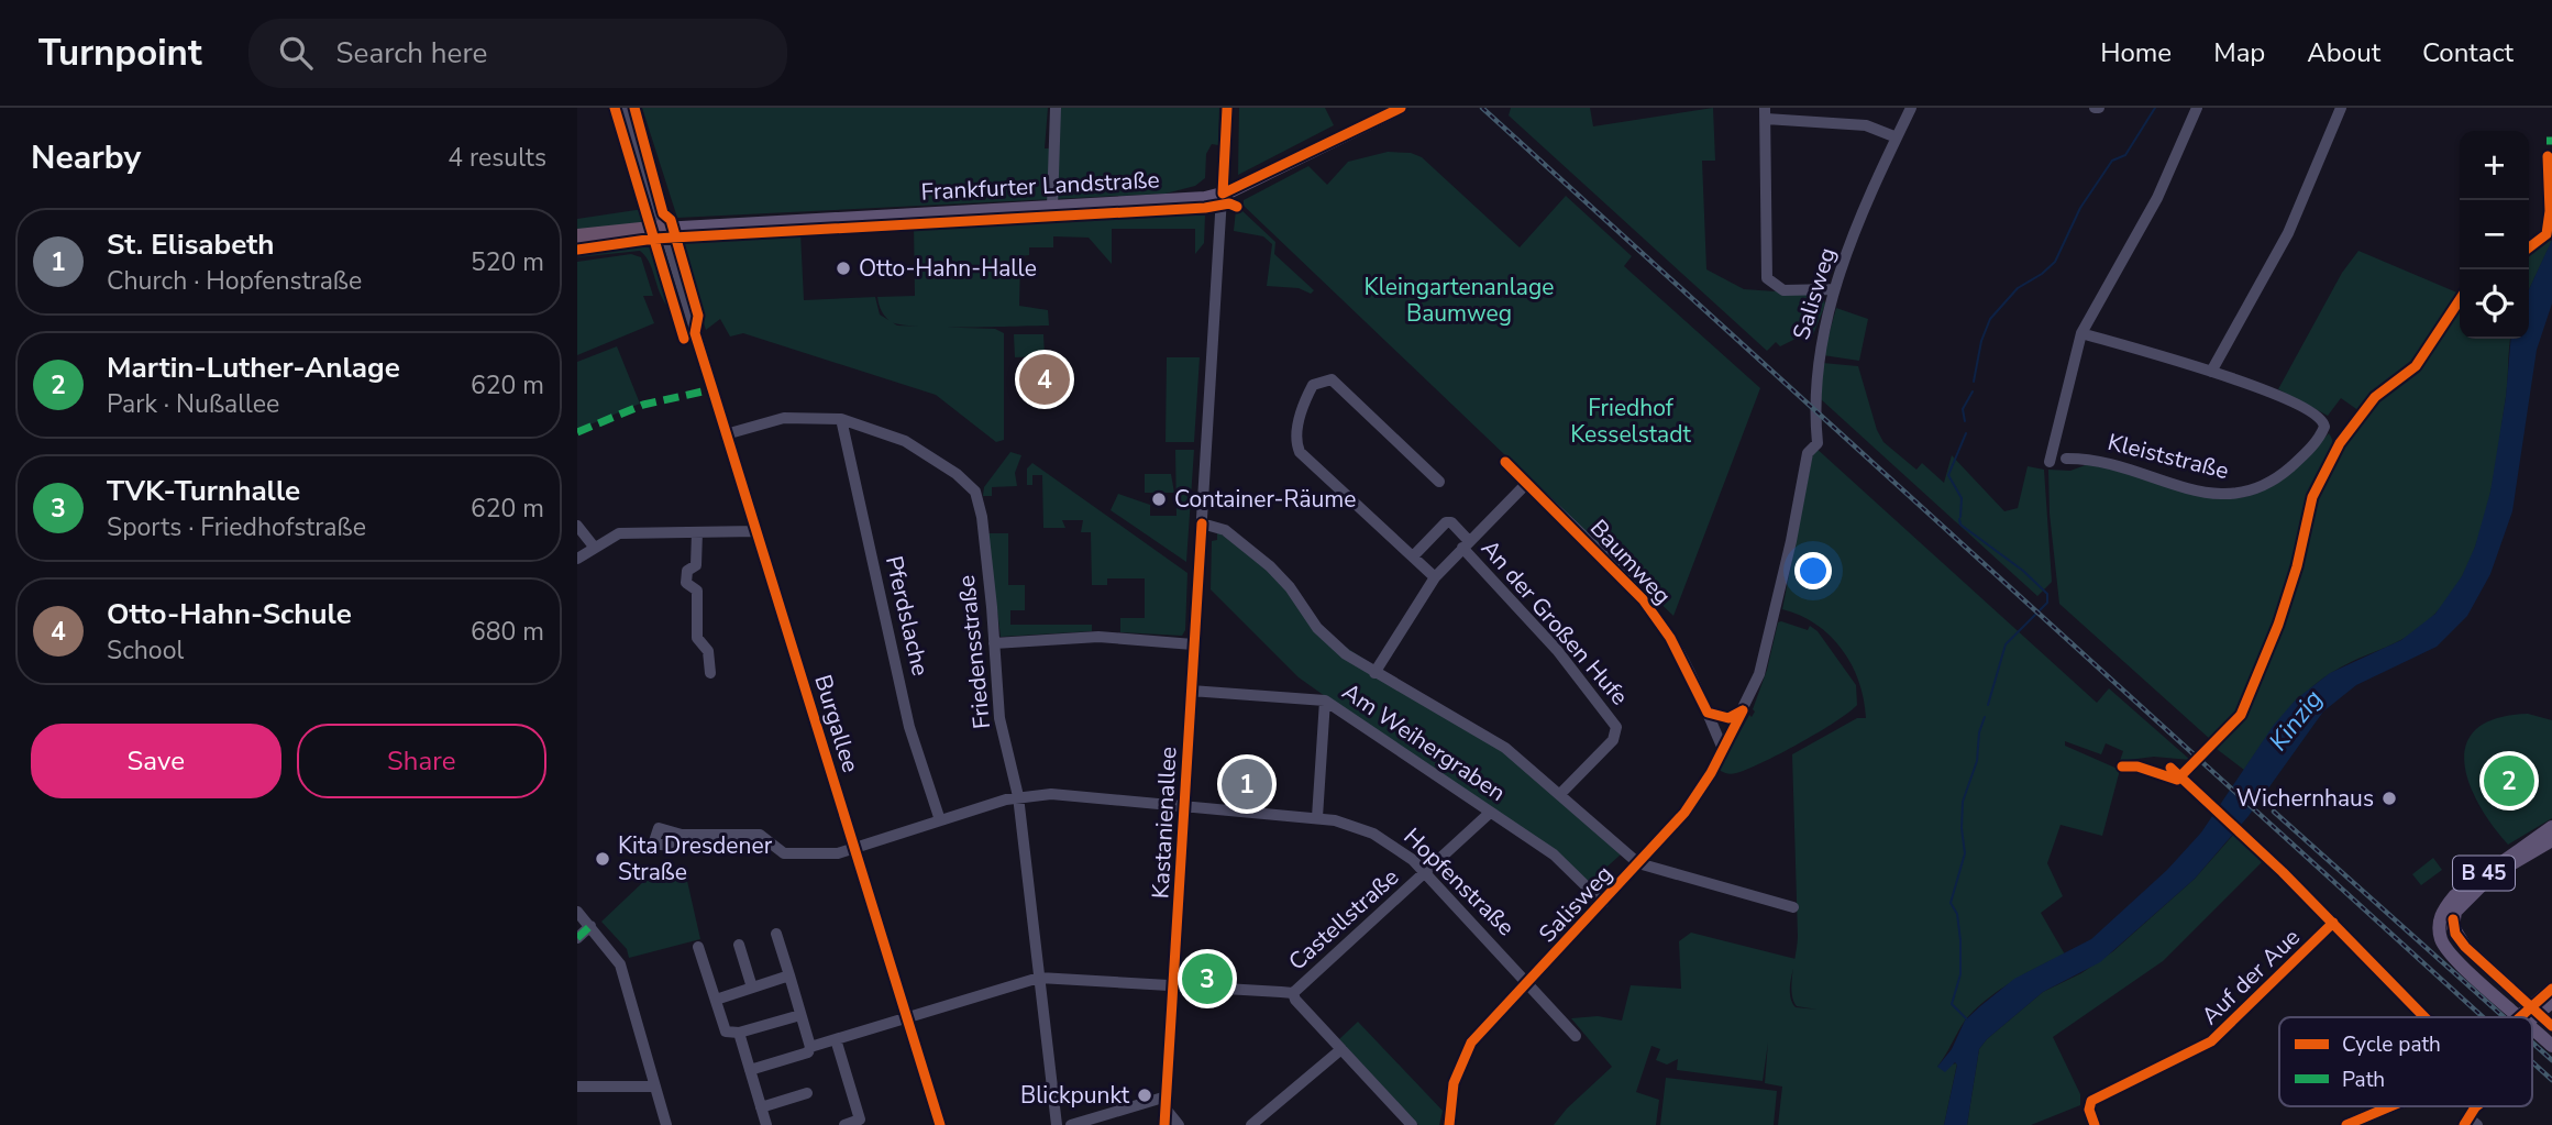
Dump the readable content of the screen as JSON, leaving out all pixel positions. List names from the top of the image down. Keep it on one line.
{"streets":{"main road":["Frankfurter Landstraße","B 45"],"street":["Salisweg","Kleiststraße","Baumweg","Pferdslache","An der Großen Hufe","Friedensstraße","Burgallee","Am Weihergraben","Kastanienallee","Hopfenstraße","Castellstraße","Auf der Aue"]},"crossings":[["Frankfurter Landstraße","Burgallee"],["Frankfurter Landstraße","Kastanienallee"],["Salisweg","Baumweg"],["Salisweg","Am Weihergraben"],["Salisweg","Hopfenstraße"],["Pferdslache","Friedensstraße"],["Pferdslache","Hopfenstraße"],["Friedensstraße","Burgallee"],["Friedensstraße","Hopfenstraße"],["Burgallee","Hopfenstraße"],["Am Weihergraben","Kastanienallee"],["Am Weihergraben","Castellstraße"],["Kastanienallee","Hopfenstraße"],["Hopfenstraße","Castellstraße"]],"water":["Kinzig"],"parks":["Kleingartenanlage Baumweg","Friedhof Kesselstadt"],"places":["Otto-Hahn-Halle","Container-Räume","Wichernhaus","Kita Dresdener Straße","Blickpunkt"],"legend":["Cycle path","Path"],"page":{"header":"Turnpoint","search":"Search here","nav":["Home","Map","About","Contact"],"heading":["Nearby","4 results"],"map_buttons":["+","−"],"list":[{"mark":"1","name":"St. Elisabeth","note":"Church · Hopfenstraße","value":"520 m"},{"mark":"2","name":"Martin-Luther-Anlage","note":"Park · Nußallee","value":"620 m"},{"mark":"3","name":"TVK-Turnhalle","note":"Sports · Friedhofstraße","value":"620 m"},{"mark":"4","name":"Otto-Hahn-Schule","note":"School","value":"680 m"}],"pins":["4","2","1","3"],"buttons":["Save","Share"]}}
